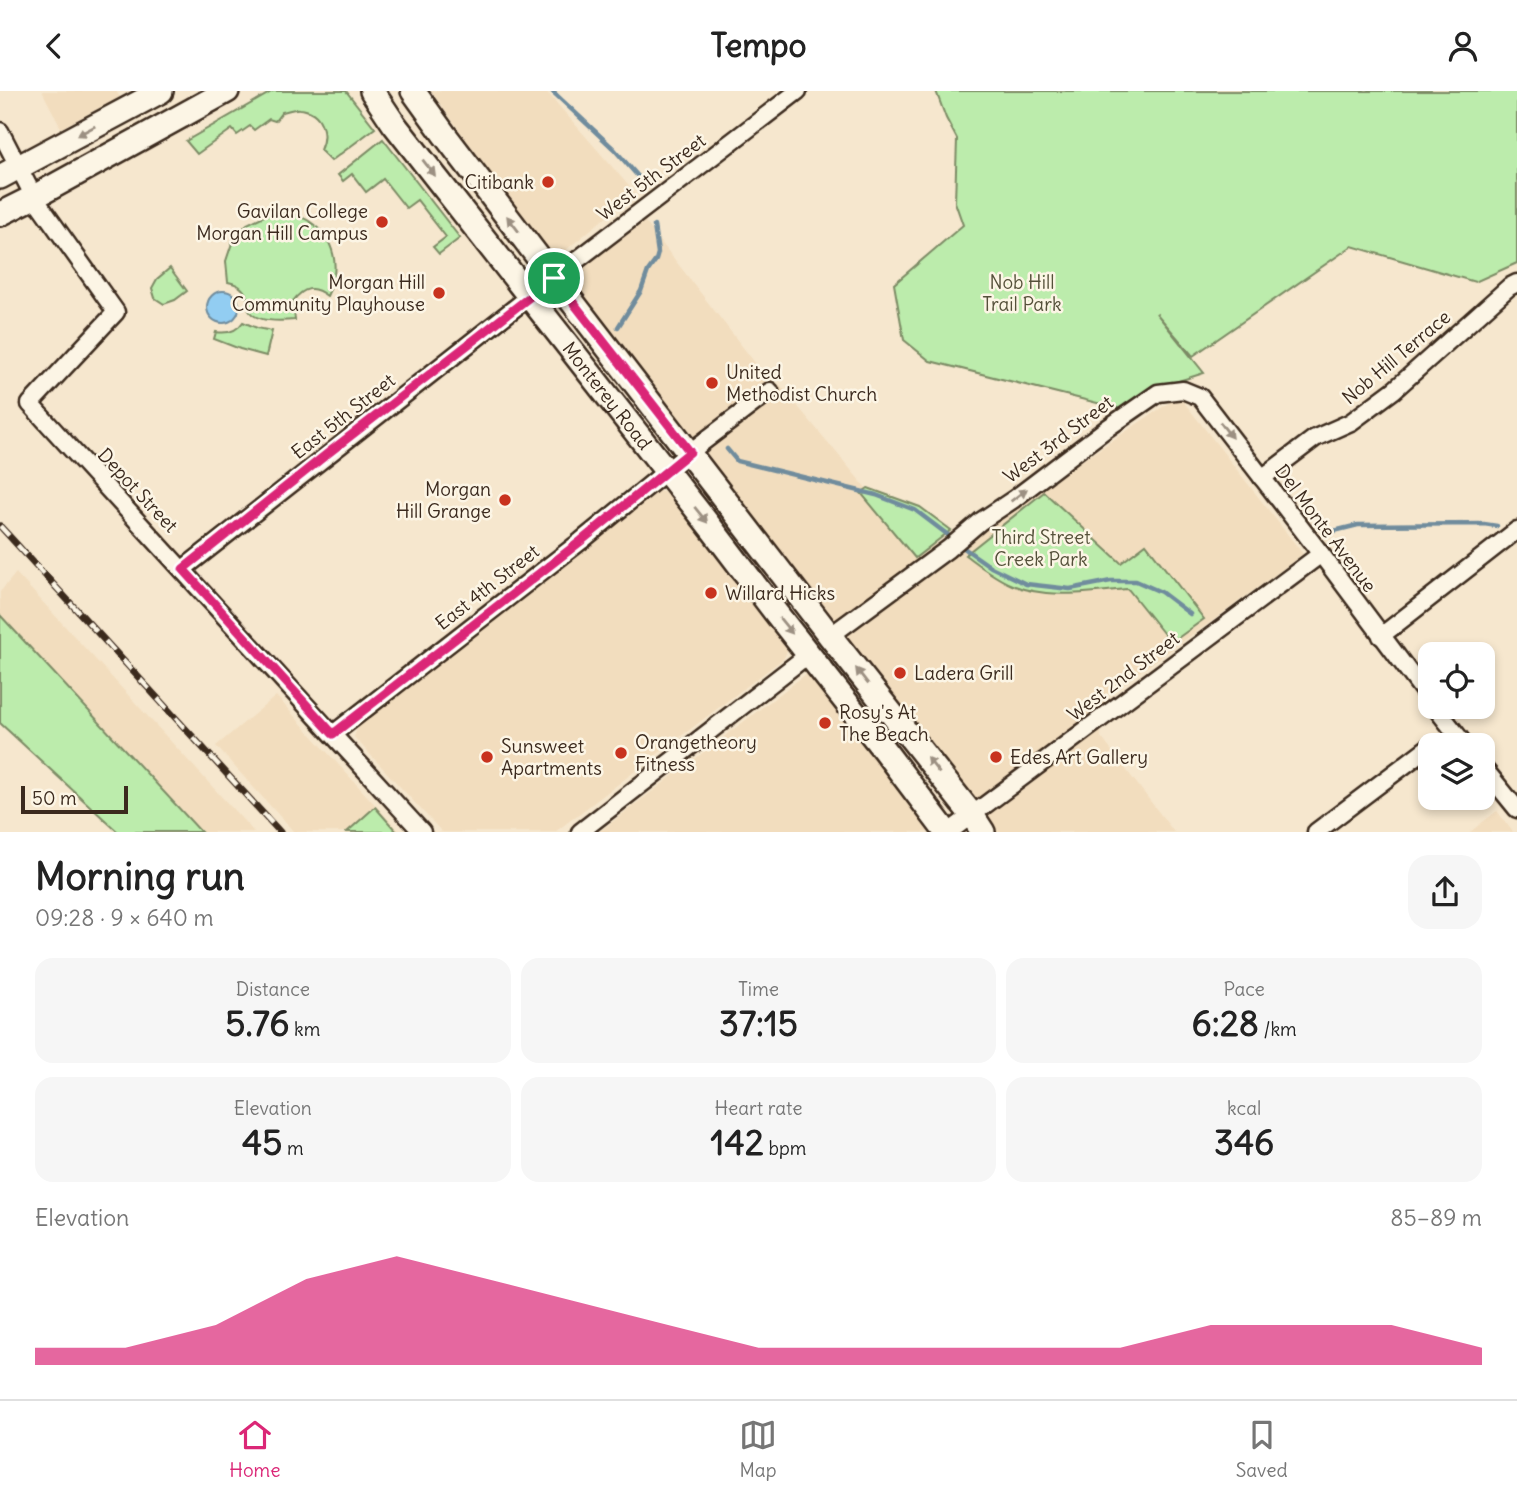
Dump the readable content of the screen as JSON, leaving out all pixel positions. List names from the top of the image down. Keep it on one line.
{"streets":{"main road":["Monterey Road"],"street":["West 5th Street","Nob Hill Terrace","East 5th Street","West 3rd Street","Depot Street","Del Monte Avenue","East 4th Street","West 2nd Street"]},"crossings":[["West 5th Street","Monterey Road"],["West 5th Street","East 5th Street"],["Nob Hill Terrace","Del Monte Avenue"],["Monterey Road","East 5th Street"],["Monterey Road","West 3rd Street"],["Monterey Road","East 4th Street"],["Monterey Road","West 2nd Street"],["East 5th Street","Depot Street"],["West 3rd Street","Del Monte Avenue"],["Depot Street","East 4th Street"],["Del Monte Avenue","West 2nd Street"]],"one_way":["West 3rd Street"],"parks":["Nob Hill Trail Park","Third Street Creek Park"],"places":["Citibank","Gavilan College Morgan Hill Campus","Morgan Hill Community Playhouse","United Methodist Church","Morgan Hill Grange","Willard Hicks","Ladera Grill","Rosy's At The Beach","Orangetheory Fitness","Sunsweet Apartments","Edes Art Gallery"],"scale_bar":"50 m","page":{"header":"Tempo","scale":"50 m","heading":["Morning run","09:28 · 9 × 640 m"],"stats":[["Distance","5.76 km"],["Time","37:15"],["Pace","6:28 /km"],["Elevation","45 m"],["Heart rate","142 bpm"],["kcal","346"]],"chart":["Elevation","85–89 m"],"tabs":["Home","Map","Saved"]}}
